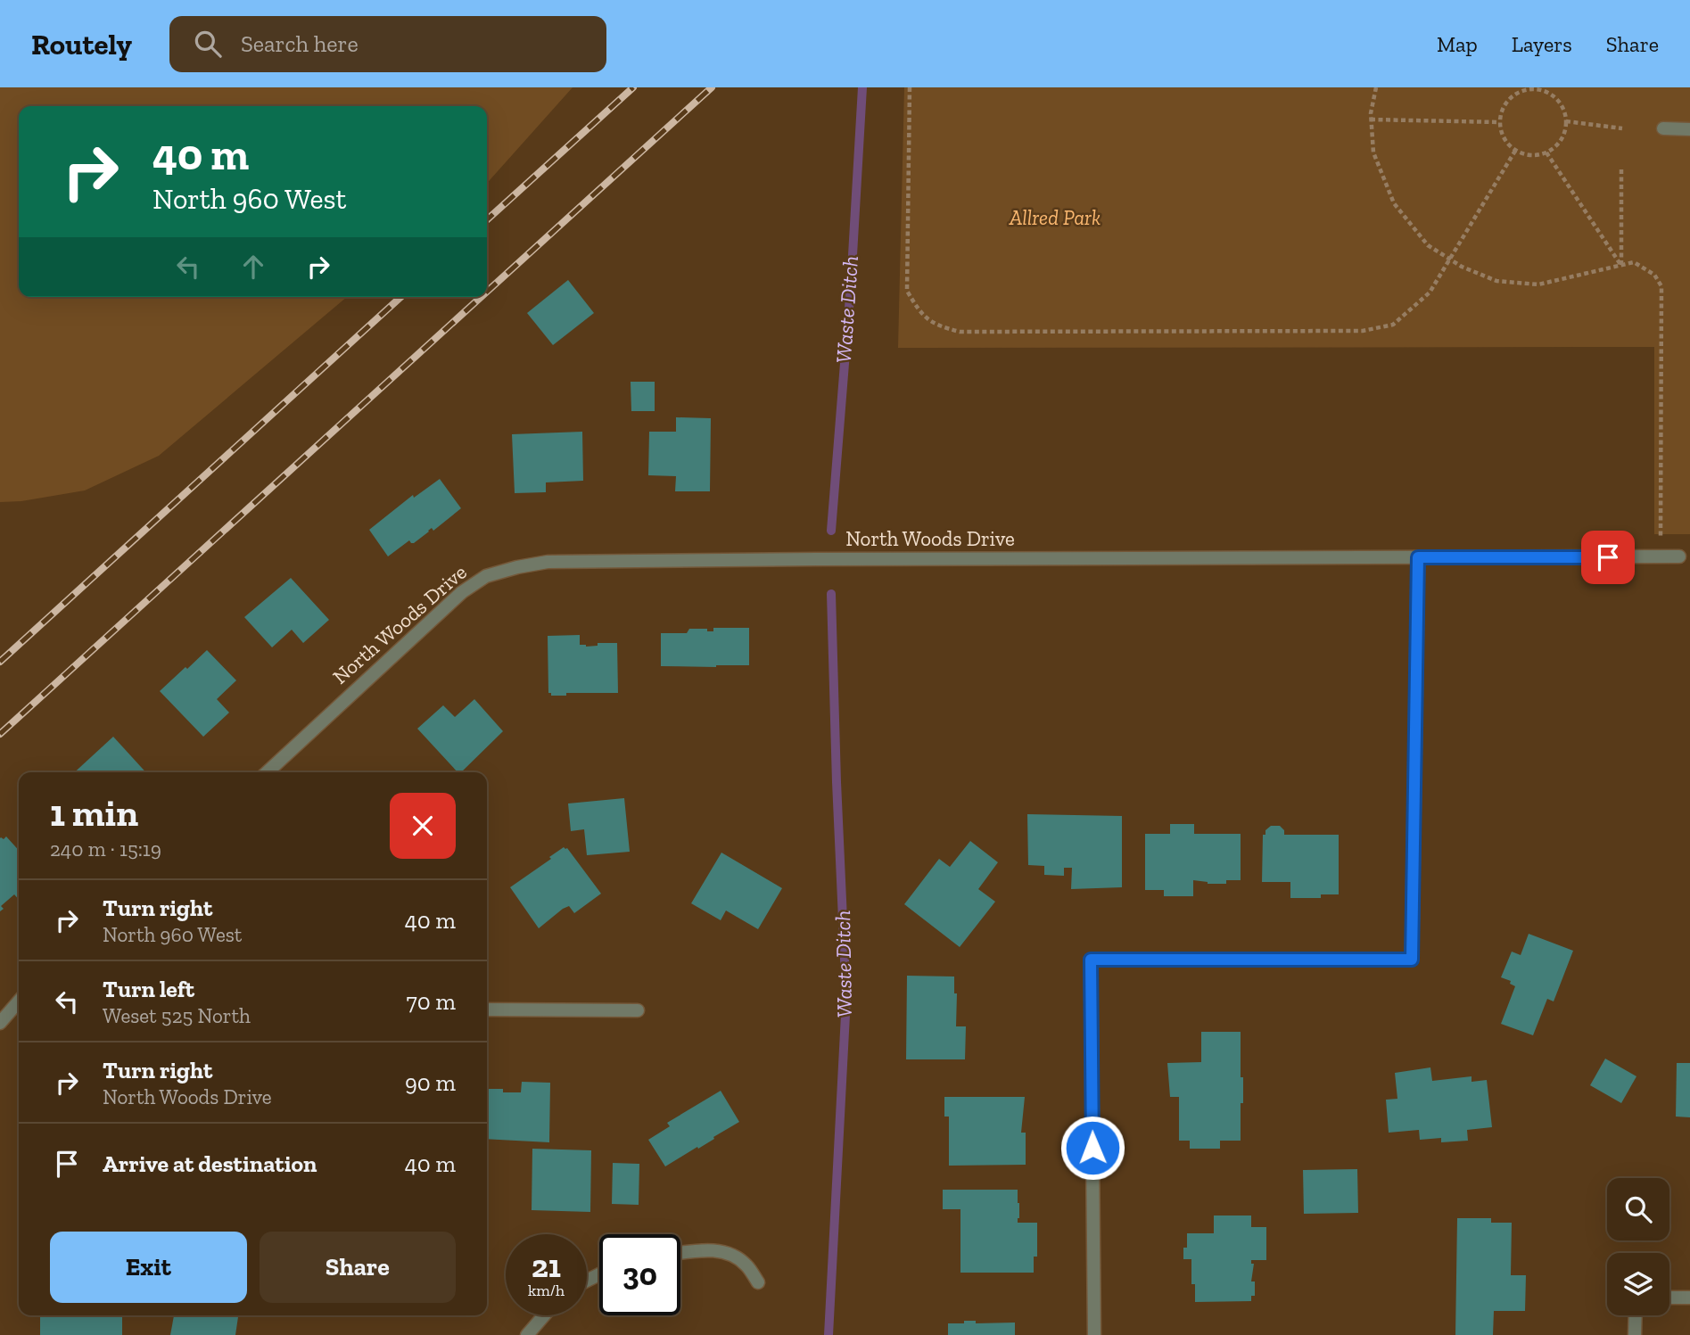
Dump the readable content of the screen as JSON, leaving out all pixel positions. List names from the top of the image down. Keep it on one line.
{"streets":{"street":["North Woods Drive"]},"water":["Waste Ditch"],"parks":["Allred Park"],"page":{"header":"Routely","search":"Search here","nav":["Map","Layers","Share"],"turn":["40 m","North 960 West"],"heading":["1 min","240 m · 15:19"],"list":[{"name":"Turn right","note":"North 960 West","value":"40 m"},{"name":"Turn left","note":"Weset 525 North","value":"70 m"},{"name":"Turn right","note":"North Woods Drive","value":"90 m"},{"name":"Arrive at destination","value":"40 m"}],"buttons":["Exit","Share"],"speed":"21 km/h","limit":"30"}}
